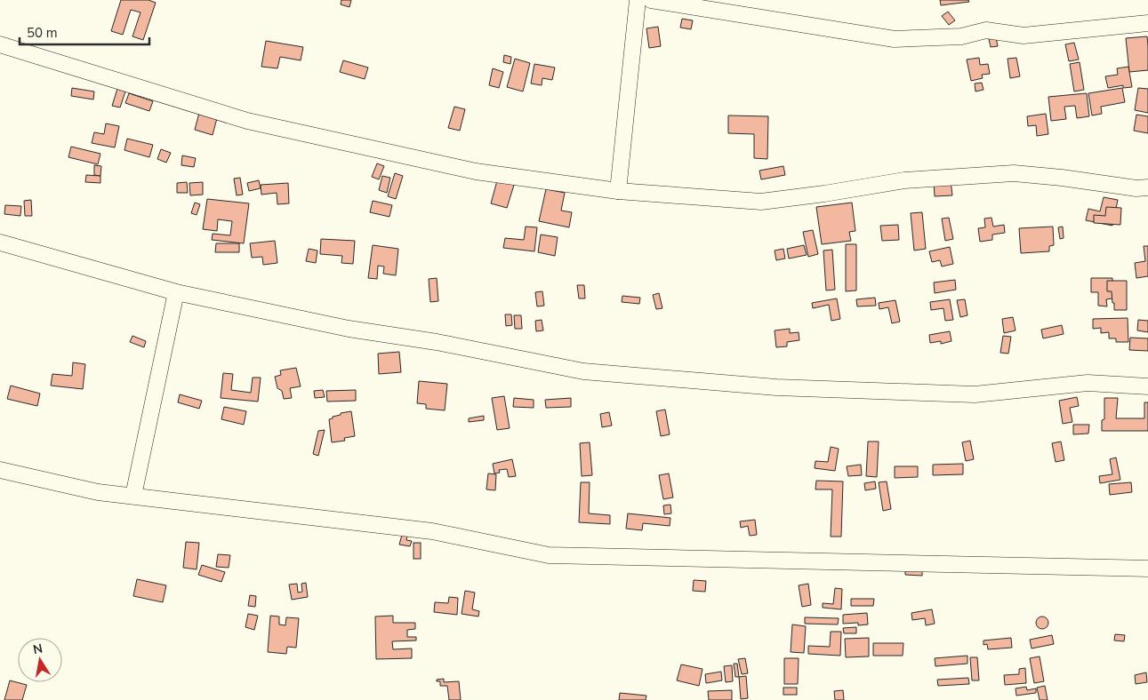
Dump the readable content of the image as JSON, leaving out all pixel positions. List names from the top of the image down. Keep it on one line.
{"scale_bar":"50 m","north":"top"}
